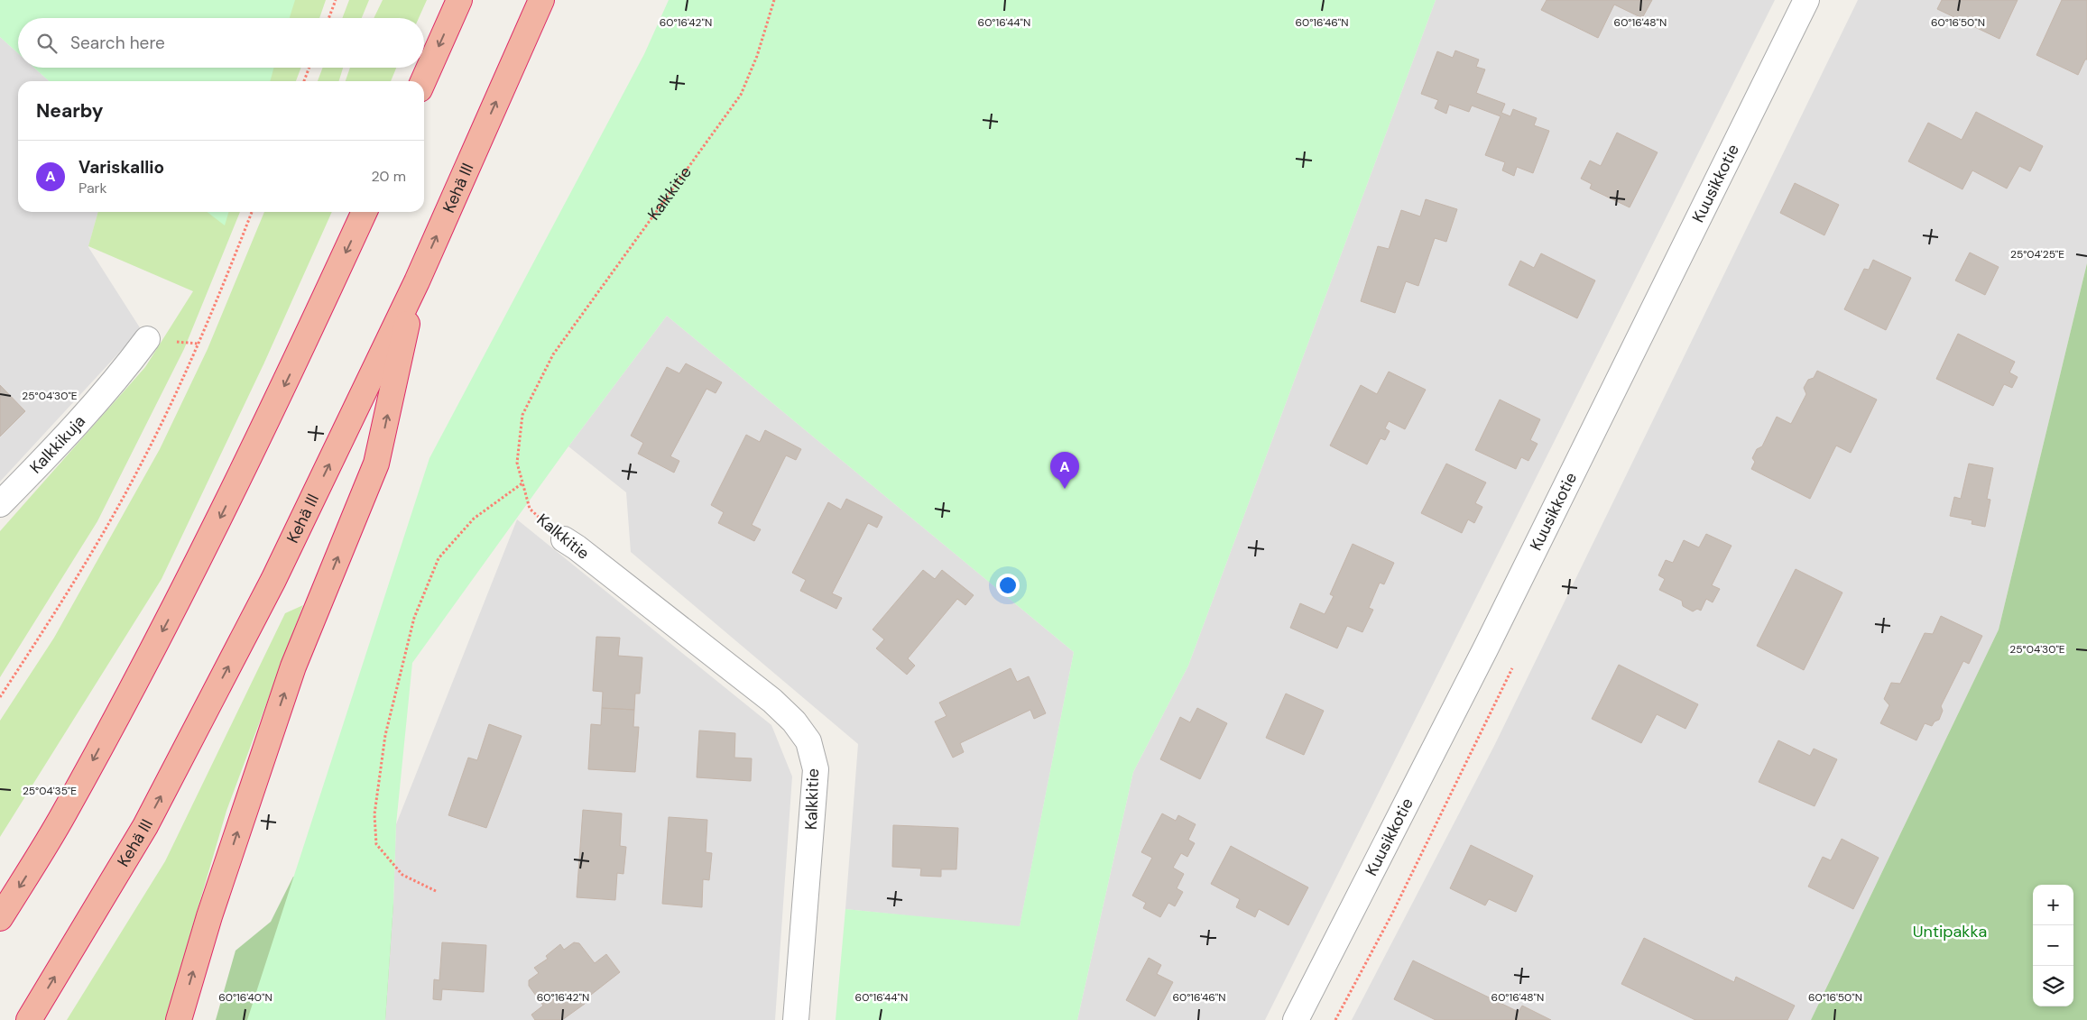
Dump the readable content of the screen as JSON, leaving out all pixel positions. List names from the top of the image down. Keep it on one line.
{"streets":{"highway":["Kehä III"],"street":["Kuusikkotie","Kalkkitie","Kalkkikuja"]},"parks":["Untipakka"],"page":{"search":"Search here","heading":"Nearby","list":[{"mark":"A","name":"Variskallio","note":"Park","value":"20 m"}],"pins":"A","map_buttons":["+","−"]},"coordinates":["60°16'42\"N","60°16'44\"N","60°16'46\"N","60°16'48\"N","60°16'50\"N","25°04'25\"E","25°04'30\"E","25°04'35\"E","60°16'40\"N"]}
